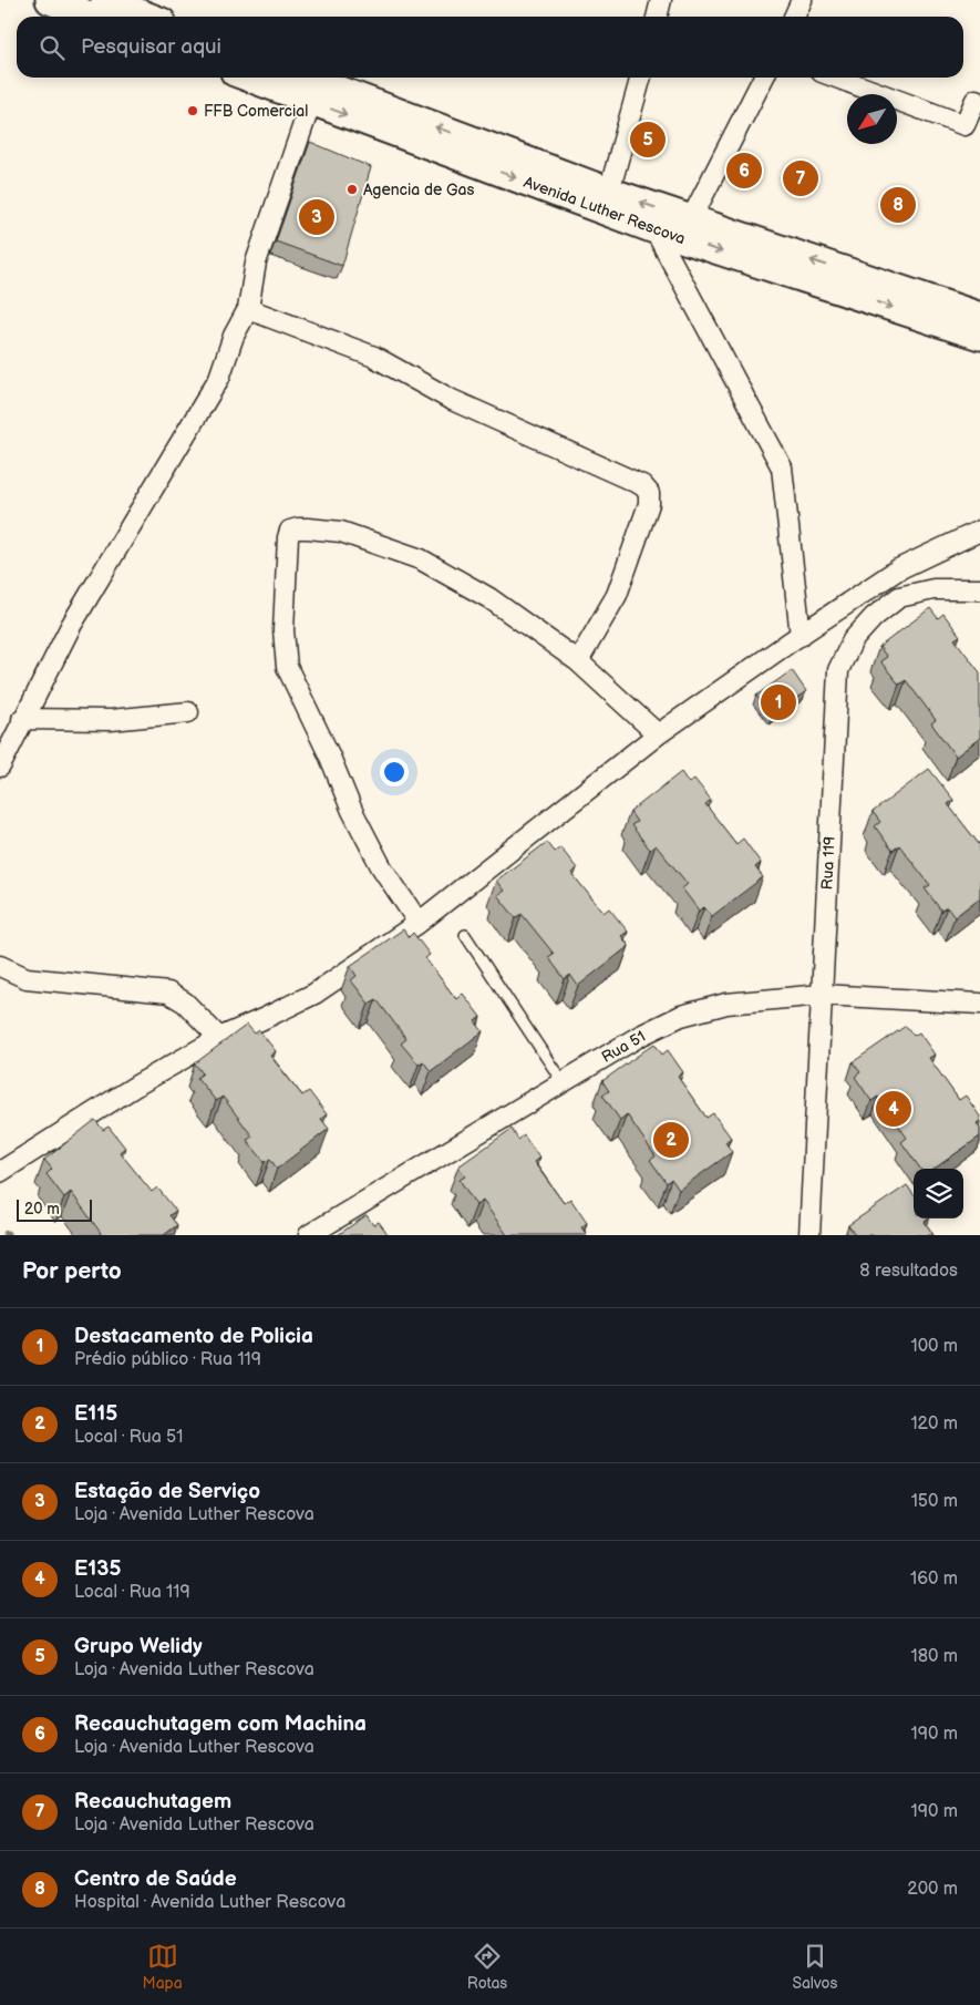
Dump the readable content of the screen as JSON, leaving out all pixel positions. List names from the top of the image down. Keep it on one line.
{"streets":{"main road":["Avenida Luther Rescova"],"street":["Rua 119","Rua 51"]},"crossings":[["Rua 119","Rua 51"]],"places":["FFB Comercial","Agencia de Gas"],"scale_bar":"20 m","north":"bottom left","page":{"search":"Pesquisar aqui","pins":["5","6","7","8","3","1","4","2"],"scale":"20 m","heading":["Por perto","8 resultados"],"list":[{"mark":"1","name":"Destacamento de Policia","note":"Prédio público · Rua 119","value":"100 m"},{"mark":"2","name":"E115","note":"Local · Rua 51","value":"120 m"},{"mark":"3","name":"Estação de Serviço","note":"Loja · Avenida Luther Rescova","value":"150 m"},{"mark":"4","name":"E135","note":"Local · Rua 119","value":"160 m"},{"mark":"5","name":"Grupo Welidy","note":"Loja · Avenida Luther Rescova","value":"180 m"},{"mark":"6","name":"Recauchutagem com Machina","note":"Loja · Avenida Luther Rescova","value":"190 m"},{"mark":"7","name":"Recauchutagem","note":"Loja · Avenida Luther Rescova","value":"190 m"},{"mark":"8","name":"Centro de Saúde","note":"Hospital · Avenida Luther Rescova","value":"200 m"}],"nav":["Mapa","Rotas","Salvos"]}}
